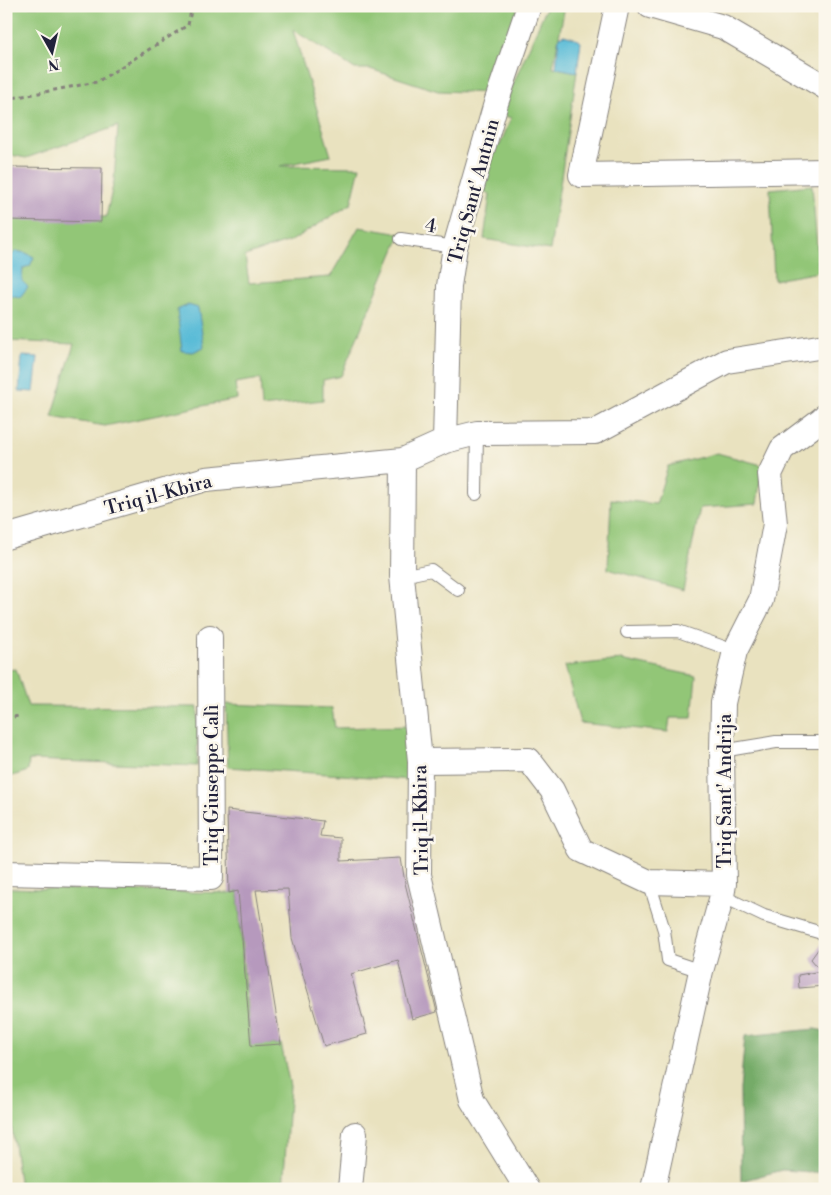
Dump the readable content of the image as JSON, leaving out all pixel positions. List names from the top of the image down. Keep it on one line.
{"streets":{"street":["Triq Sant' Antnin","Triq il-Kbira","Triq Giuseppe Calì","Triq Sant' Andrija"],"lane":["4"]},"crossings":[["Triq Sant' Antnin","4"],["Triq Sant' Antnin","Triq il-Kbira"]],"north":"bottom"}
